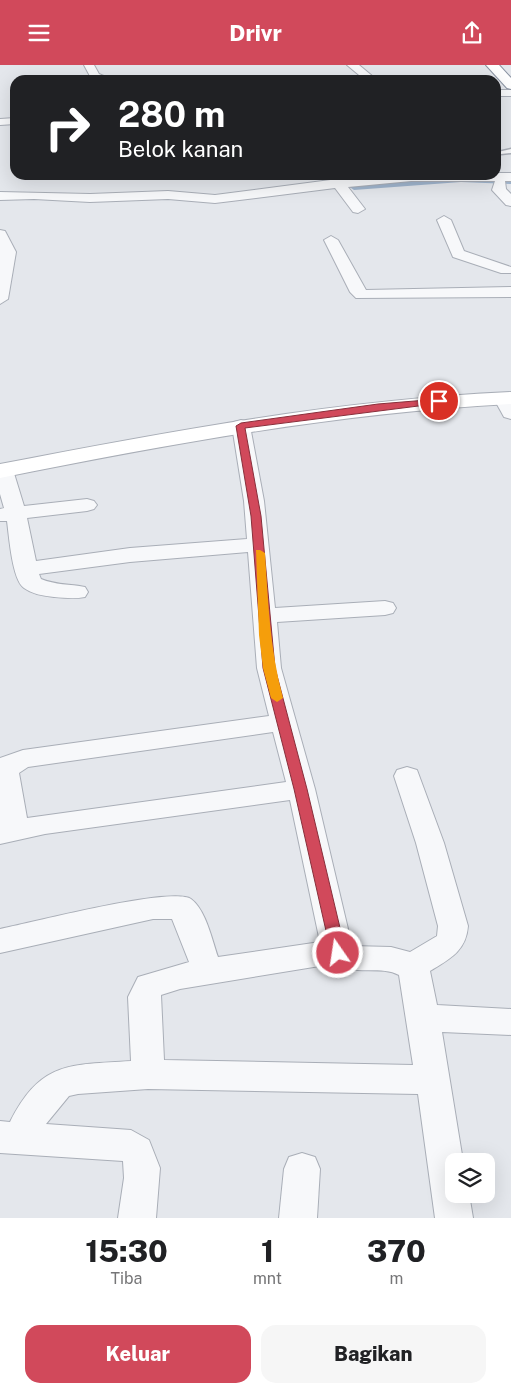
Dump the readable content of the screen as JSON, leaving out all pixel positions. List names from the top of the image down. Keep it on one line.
{"page":{"header":"Drivr","turn":["280 m","Belok kanan"],"eta":["15:30","Tiba","1","mnt","370","m"],"buttons":["Keluar","Bagikan"]}}
